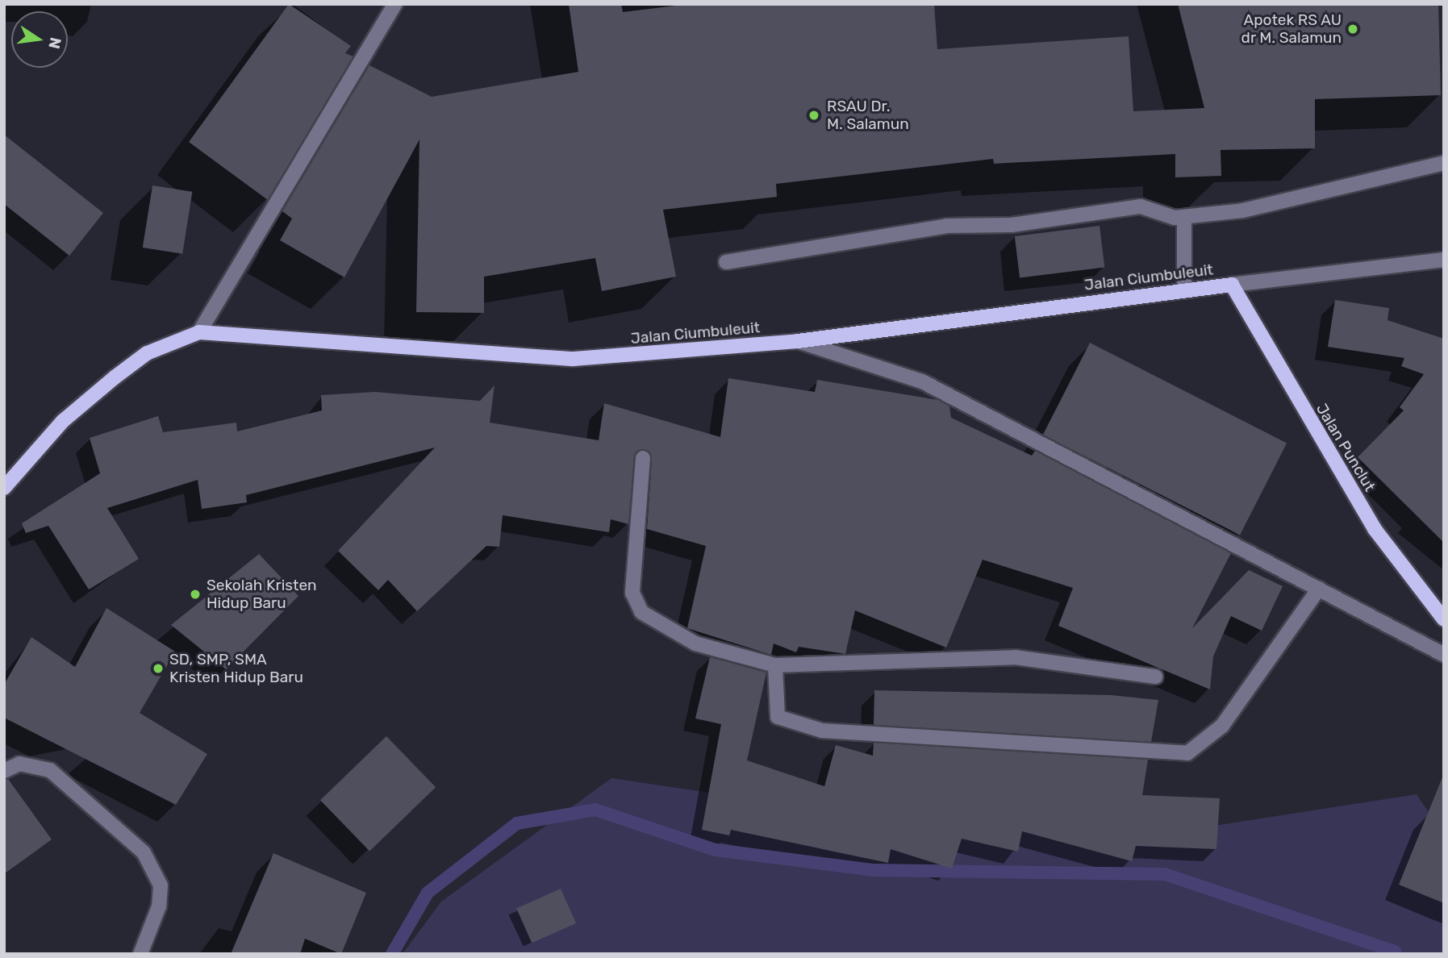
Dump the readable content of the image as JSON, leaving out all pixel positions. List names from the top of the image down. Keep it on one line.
{"streets":{"main road":["Jalan Ciumbuleuit","Jalan Punclut"]},"crossings":[["Jalan Ciumbuleuit","Jalan Punclut"]],"places":["Apotek RS AU dr M. Salamun","RSAU Dr. M. Salamun","Sekolah Kristen Hidup Baru","SD, SMP, SMA Kristen Hidup Baru"],"north":"right"}
